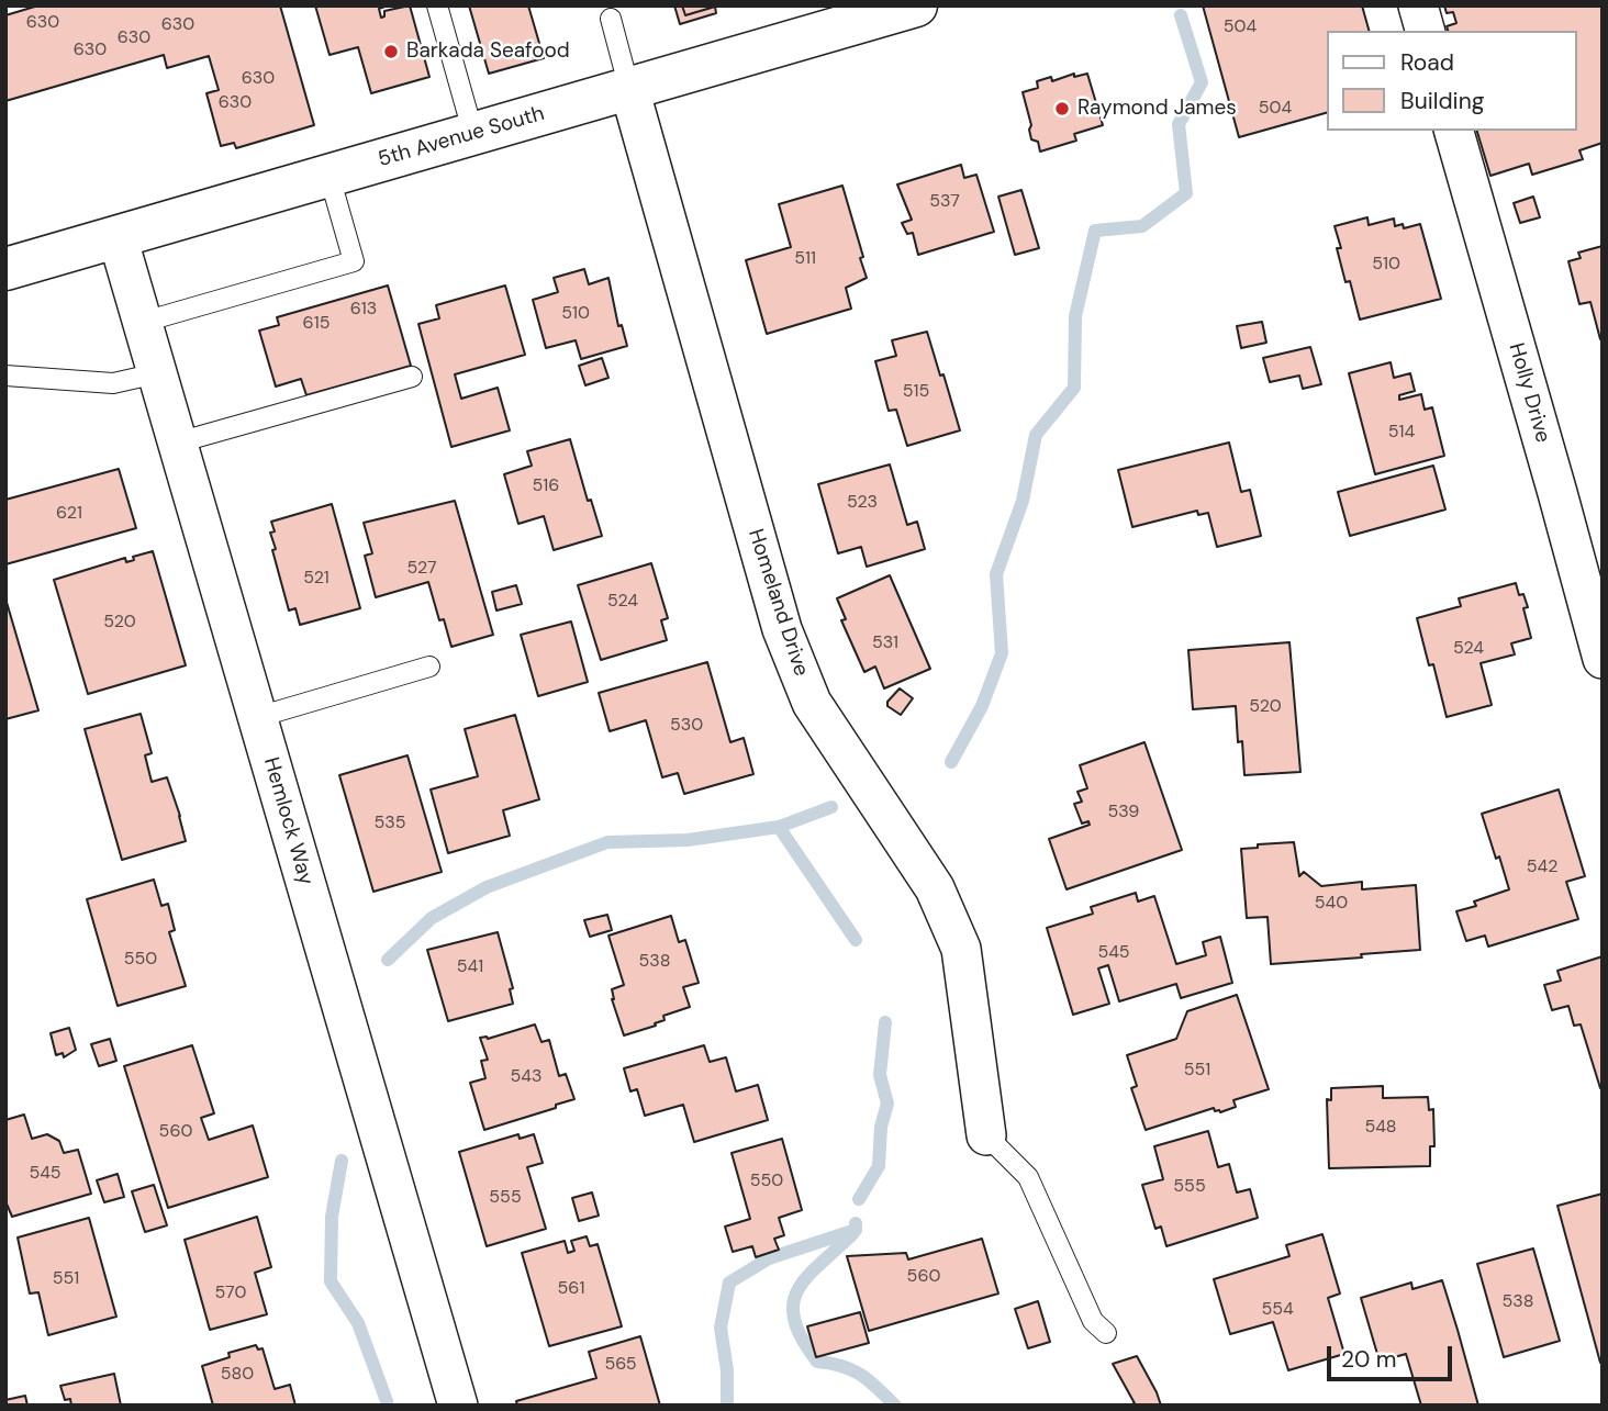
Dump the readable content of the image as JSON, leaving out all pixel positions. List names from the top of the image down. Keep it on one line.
{"streets":{"main road":["5th Avenue South"],"street":["Holly Drive","Homeland Drive","Hemlock Way"]},"crossings":[["5th Avenue South","Homeland Drive"],["5th Avenue South","Hemlock Way"]],"places":["Barkada Seafood","Raymond James"],"house_numbers":["630","630","504","630","630","630","630","504","537","511","510","613","510","615","515","514","516","523","621","527","521","524","520","531","524","520","530","539","535","542","540","545","550","538","541","551","543","548","560","545","550","555","555","560","551","561","570","538","554","565","580"],"legend":["Road","Building"],"scale_bar":"20 m"}
